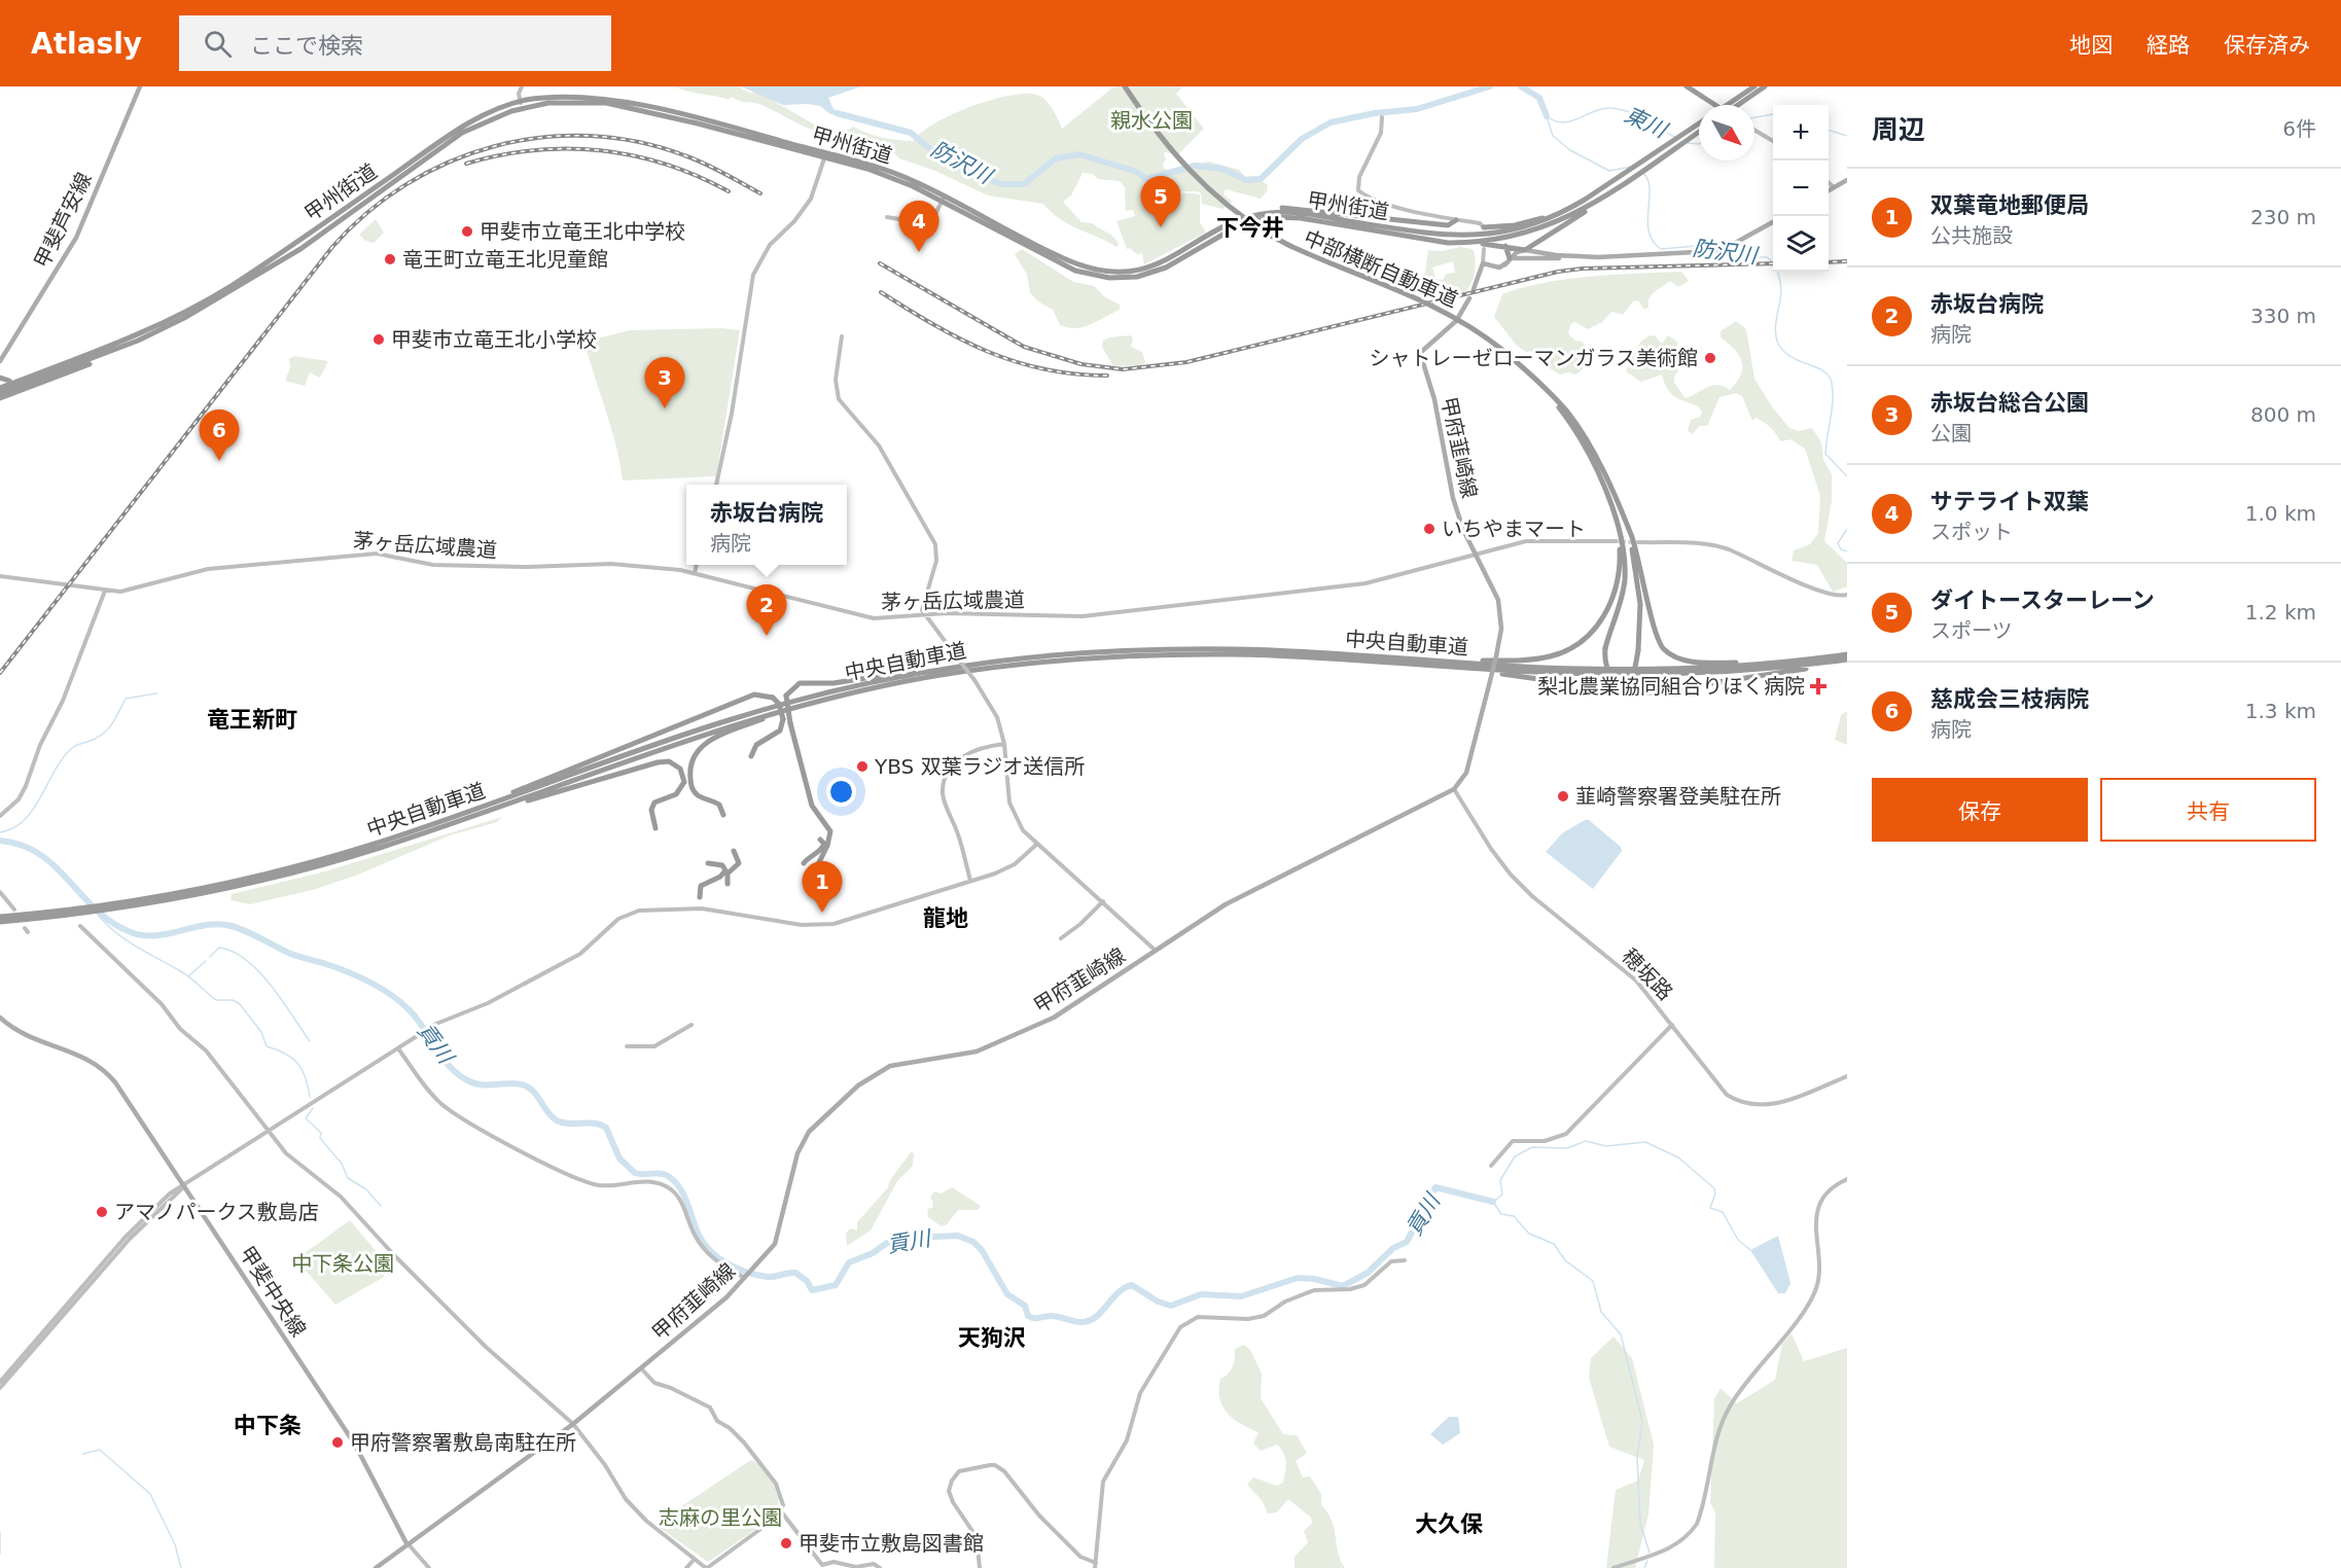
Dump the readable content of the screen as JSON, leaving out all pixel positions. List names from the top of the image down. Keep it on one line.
{"streets":{"highway":["甲州街道","中部横断自動車道","中央自動車道"],"main road":["甲斐芦安線","甲府韮崎線","甲斐中央線"],"street":["茅ヶ岳広域農道","穂坂路"]},"crossings":[["甲府韮崎線","茅ヶ岳広域農道"],["甲府韮崎線","穂坂路"],["甲府韮崎線","甲斐中央線"]],"districts":["下今井","竜王新町","龍地","天狗沢","中下条","大久保"],"water":["東川","防沢川","貢川"],"parks":["親水公園","中下条公園","志麻の里公園"],"places":{"other":["甲斐市立竜王北中学校","竜王町立竜王北児童館","甲斐市立竜王北小学校","シャトレーゼローマンガラス美術館","いちやまマート","YBS 双葉ラジオ送信所","韮崎警察署登美駐在所","アマノパークス敷島店","甲府警察署敷島南駐在所","甲斐市立敷島図書館"],"health":["梨北農業協同組合りほく病院"]},"north":"bottom right","page":{"header":"Atlasly","search":"ここで検索","nav":["地図","経路","保存済み"],"heading":["周辺","6件"],"map_buttons":["+","−"],"list":[{"mark":"1","name":"双葉竜地郵便局","note":"公共施設","value":"230 m"},{"mark":"2","name":"赤坂台病院","note":"病院","value":"330 m"},{"mark":"3","name":"赤坂台総合公園","note":"公園","value":"800 m"},{"mark":"4","name":"サテライト双葉","note":"スポット","value":"1.0 km"},{"mark":"5","name":"ダイトースターレーン","note":"スポーツ","value":"1.2 km"},{"mark":"6","name":"慈成会三枝病院","note":"病院","value":"1.3 km"}],"pins":["5","4","3","6","2","1"],"popup":["赤坂台病院","病院"],"buttons":["保存","共有"]}}
